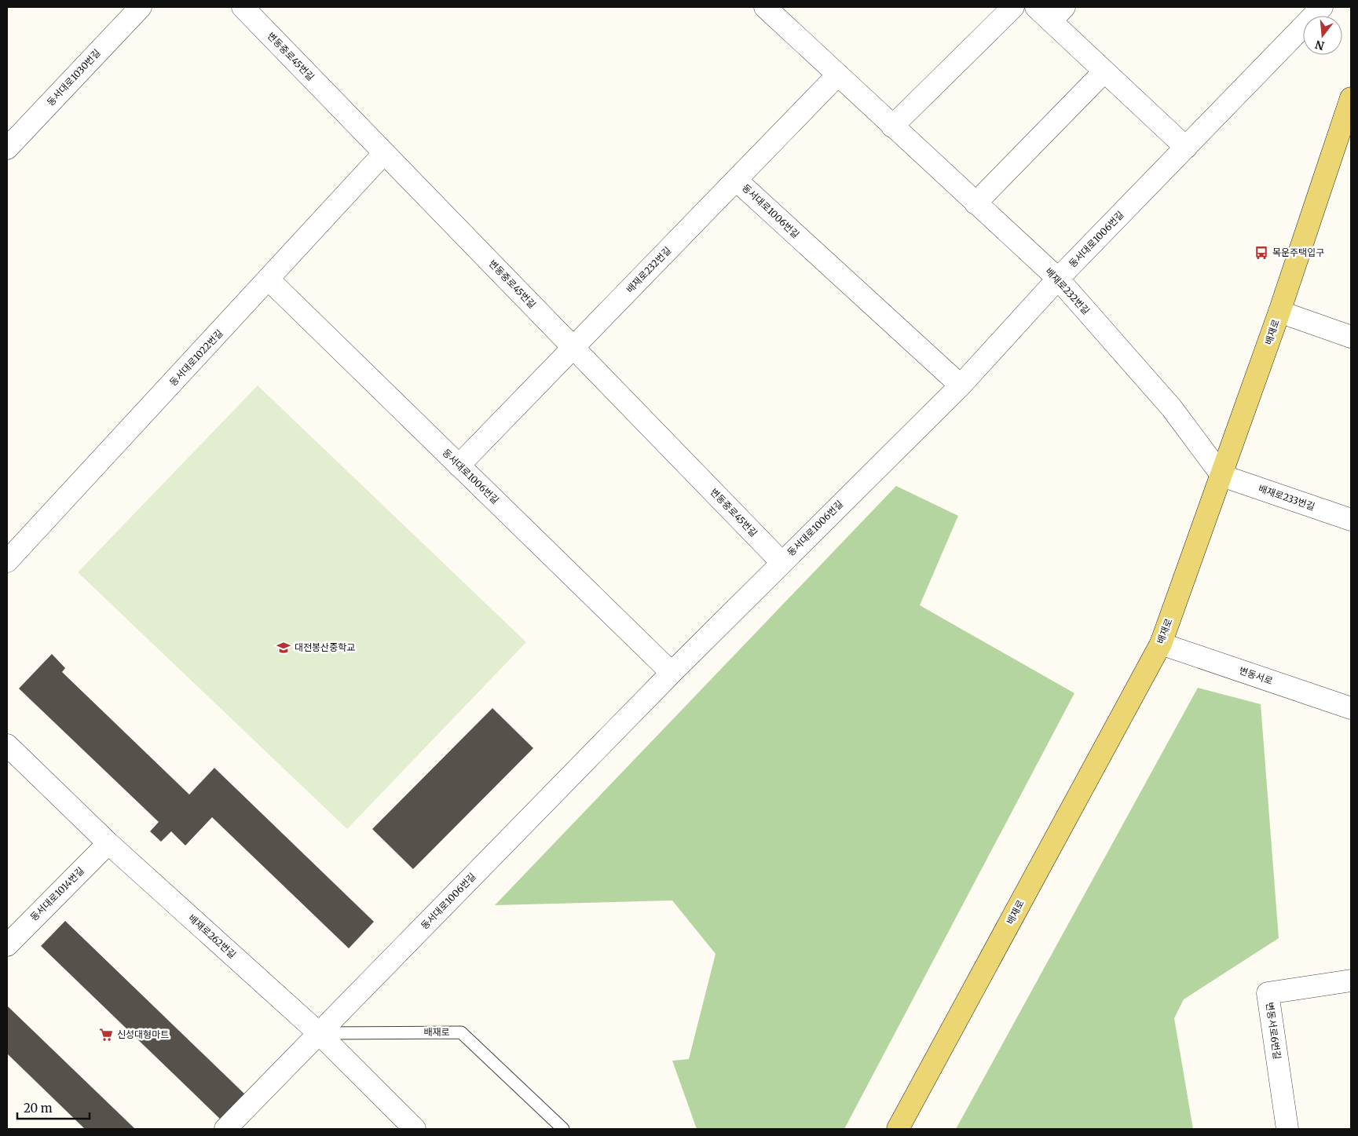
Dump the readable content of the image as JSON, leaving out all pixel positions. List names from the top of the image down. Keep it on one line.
{"streets":{"main road":["배재로"],"street":["변동중로45번길","동서대로1030번길","동서대로1006번길","배재로232번길","동서대로1022번길","배재로233번길","변동서로","동서대로1014번길","배재로262번길","변동서로6번길"]},"crossings":[["변동중로45번길","동서대로1006번길"],["변동중로45번길","배재로232번길"],["변동중로45번길","동서대로1022번길"],["동서대로1006번길","배재로232번길"],["동서대로1006번길","배재로"],["동서대로1006번길","동서대로1022번길"],["동서대로1006번길","배재로262번길"],["배재로232번길","배재로"],["배재로232번길","배재로233번길"],["배재로","배재로233번길"],["배재로","변동서로"],["배재로","배재로262번길"],["동서대로1014번길","배재로262번길"]],"places":{"bus stop":["목운주택입구"],"school or university":["대전봉산중학교"],"supermarket":["신성대형마트"]},"scale_bar":"20 m","north":"bottom"}
